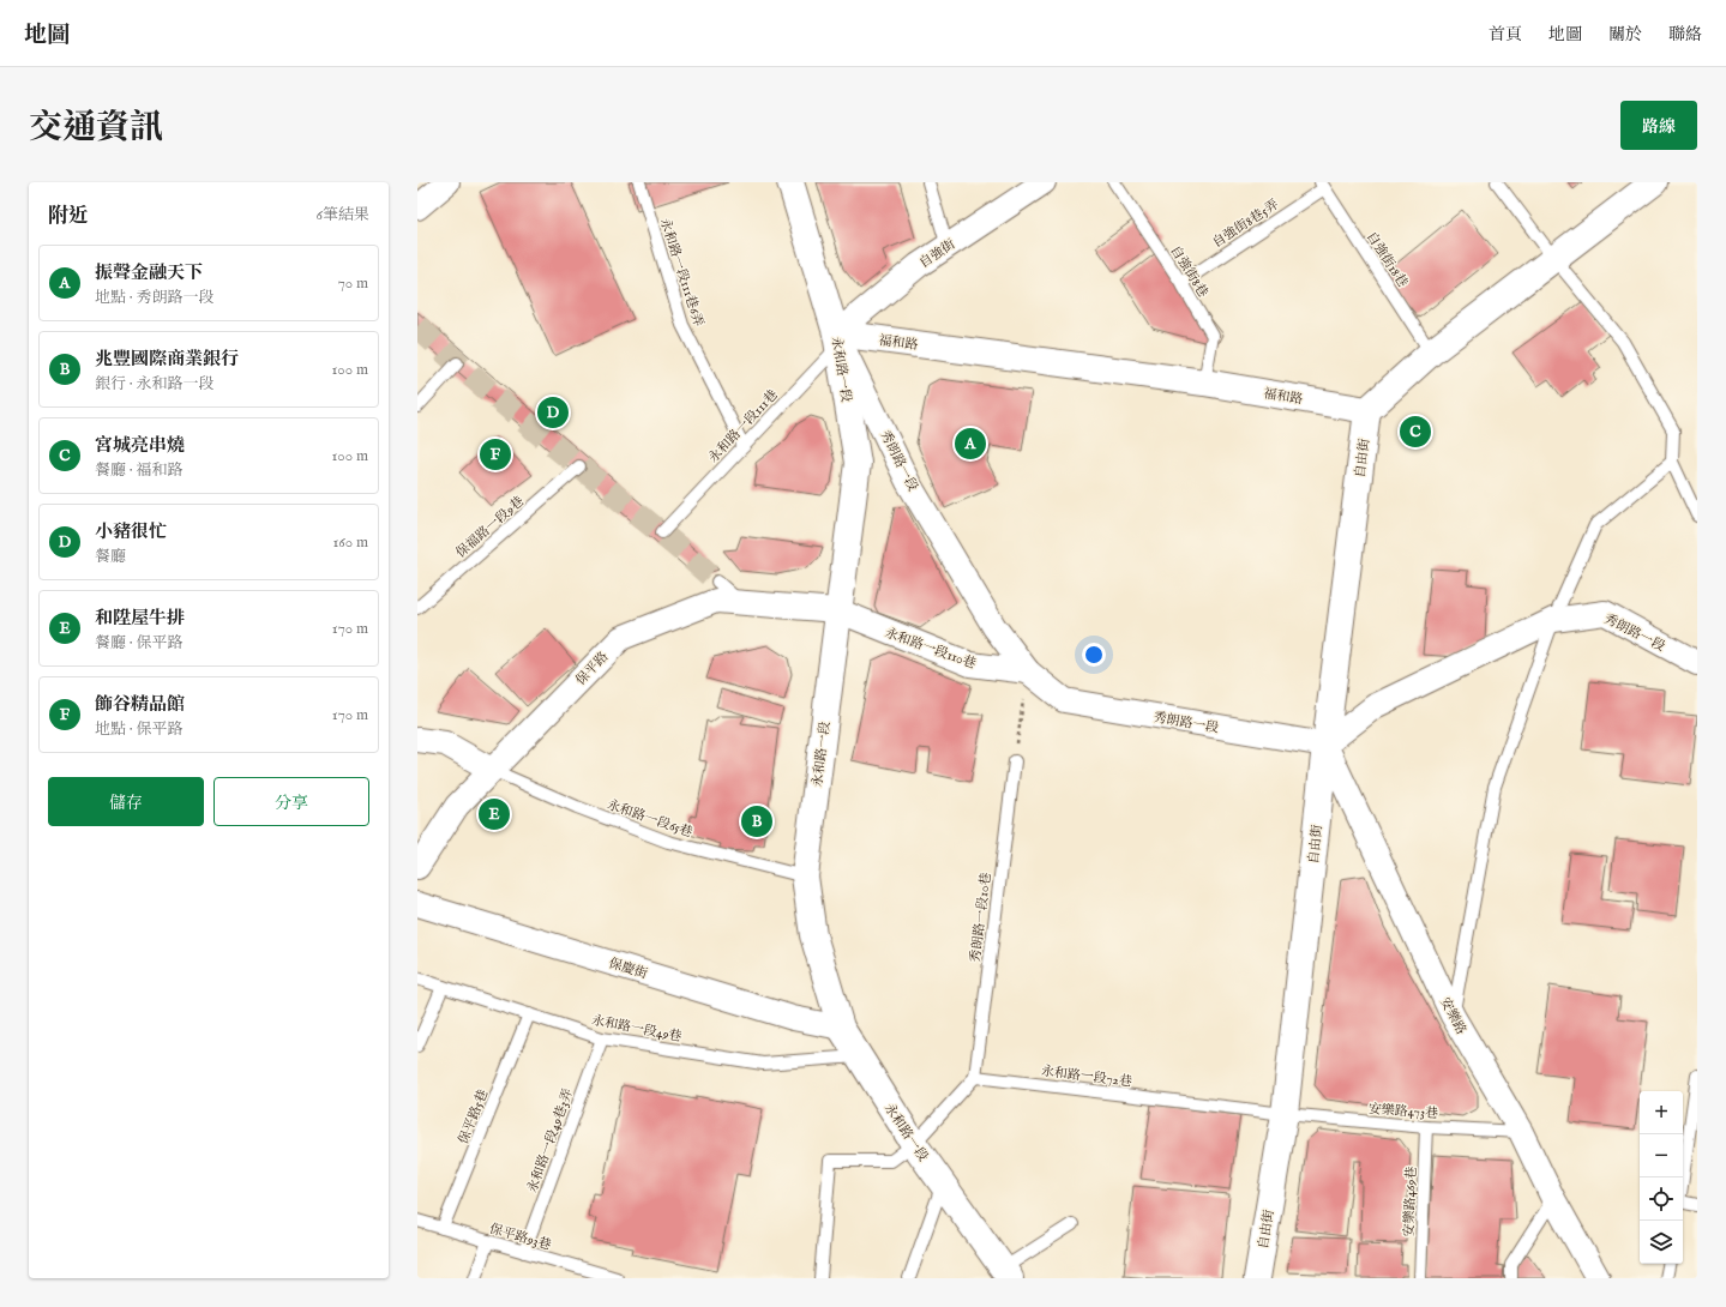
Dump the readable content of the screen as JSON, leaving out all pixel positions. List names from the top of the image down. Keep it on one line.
{"streets":{"street":["自強街","福和路","永和路一段","自由街","秀朗路一段","永和路一段110巷","保平路","保慶街","安樂路"],"lane":["自強街8巷5弄","自強街18巷","自強街8巷","永和路一段111巷6弄","永和路一段111巷","保福路一段9巷","永和路一段65巷","秀朗路一段10巷","永和路一段49巷","永和路一段72巷","安樂路473巷","保平路5巷","永和路一段49巷3弄","安樂路469巷","保平路93巷"]},"crossings":[["自強街8巷5弄","自強街18巷"],["自強街8巷5弄","自強街8巷"],["自強街","福和路"],["自強街","永和路一段"],["自強街","永和路一段111巷"],["自強街","秀朗路一段"],["自強街8巷","福和路"],["永和路一段111巷6弄","永和路一段111巷"],["福和路","永和路一段"],["福和路","永和路一段111巷"],["福和路","自由街"],["福和路","秀朗路一段"],["永和路一段","永和路一段111巷"],["永和路一段","秀朗路一段"],["永和路一段","永和路一段110巷"],["永和路一段","保平路"],["永和路一段","永和路一段65巷"],["永和路一段","保慶街"],["永和路一段","永和路一段49巷"],["永和路一段111巷","秀朗路一段"],["自由街","秀朗路一段"],["自由街","安樂路"],["自由街","永和路一段72巷"],["自由街","安樂路473巷"],["秀朗路一段","永和路一段110巷"],["秀朗路一段","安樂路"],["永和路一段110巷","保平路"],["保平路","永和路一段65巷"],["秀朗路一段10巷","永和路一段72巷"],["安樂路","安樂路473巷"],["永和路一段49巷","保平路5巷"],["永和路一段49巷","永和路一段49巷3弄"],["永和路一段72巷","安樂路473巷"],["安樂路473巷","安樂路469巷"],["保平路5巷","保平路93巷"],["永和路一段49巷3弄","保平路93巷"]],"page":{"header":"地圖","nav":["首頁","地圖","關於","聯絡"],"title":"交通資訊","buttons":["路線",["儲存","分享"]],"heading":["附近","6筆結果"],"list":[{"mark":"A","name":"振聲金融天下","note":"地點 · 秀朗路一段","value":"70 m"},{"mark":"B","name":"兆豐國際商業銀行","note":"銀行 · 永和路一段","value":"100 m"},{"mark":"C","name":"宮城亮串燒","note":"餐廳 · 福和路","value":"100 m"},{"mark":"D","name":"小豬很忙","note":"餐廳","value":"160 m"},{"mark":"E","name":"和陞屋牛排","note":"餐廳 · 保平路","value":"170 m"},{"mark":"F","name":"飾谷精品館","note":"地點 · 保平路","value":"170 m"}],"pins":["D","C","A","F","E","B"],"map_buttons":["+","−"]}}
